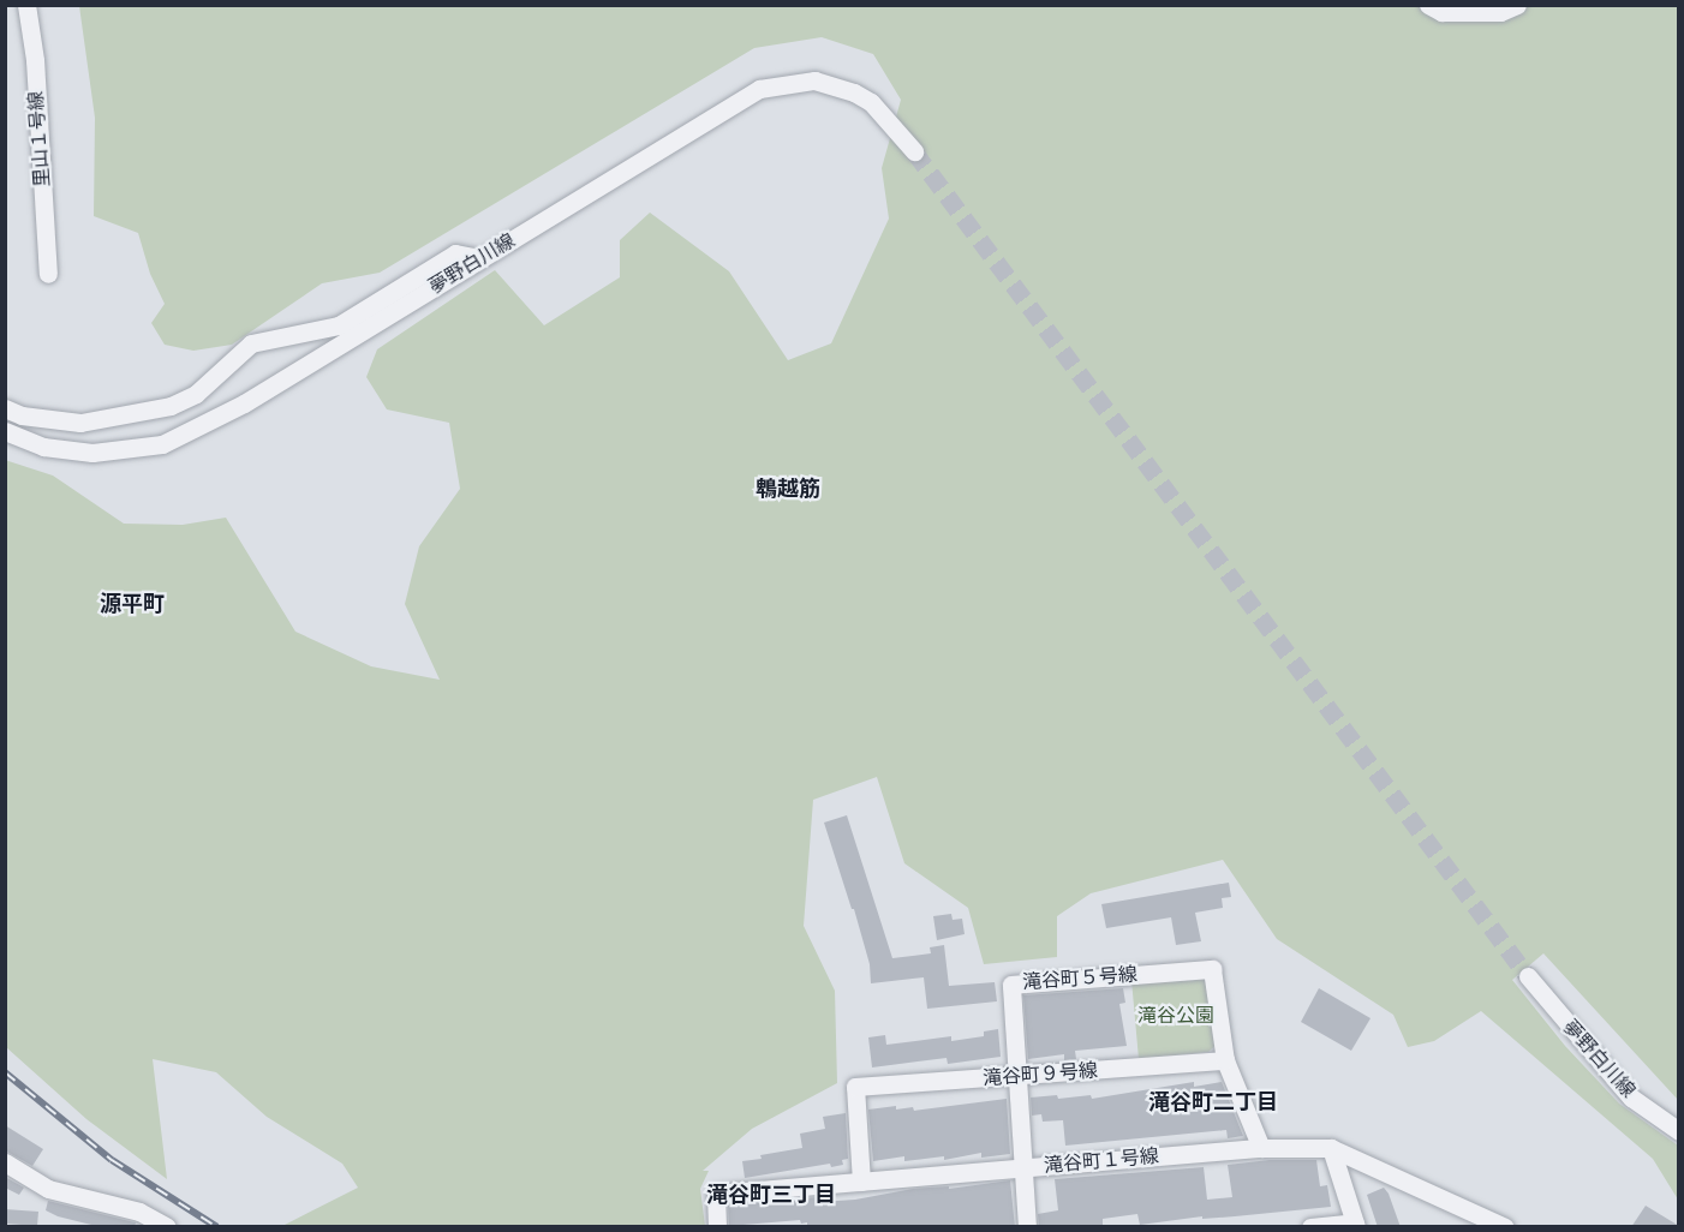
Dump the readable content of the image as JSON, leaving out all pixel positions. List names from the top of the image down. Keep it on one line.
{"streets":{"street":["里山１号線","夢野白川線","滝谷町５号線","滝谷町９号線","滝谷町１号線"]},"crossings":[["滝谷町５号線","滝谷町９号線"],["滝谷町５号線","滝谷町１号線"],["滝谷町９号線","滝谷町１号線"]],"districts":["鵯越筋","源平町","滝谷町二丁目","滝谷町三丁目"],"parks":["滝谷公園"]}
